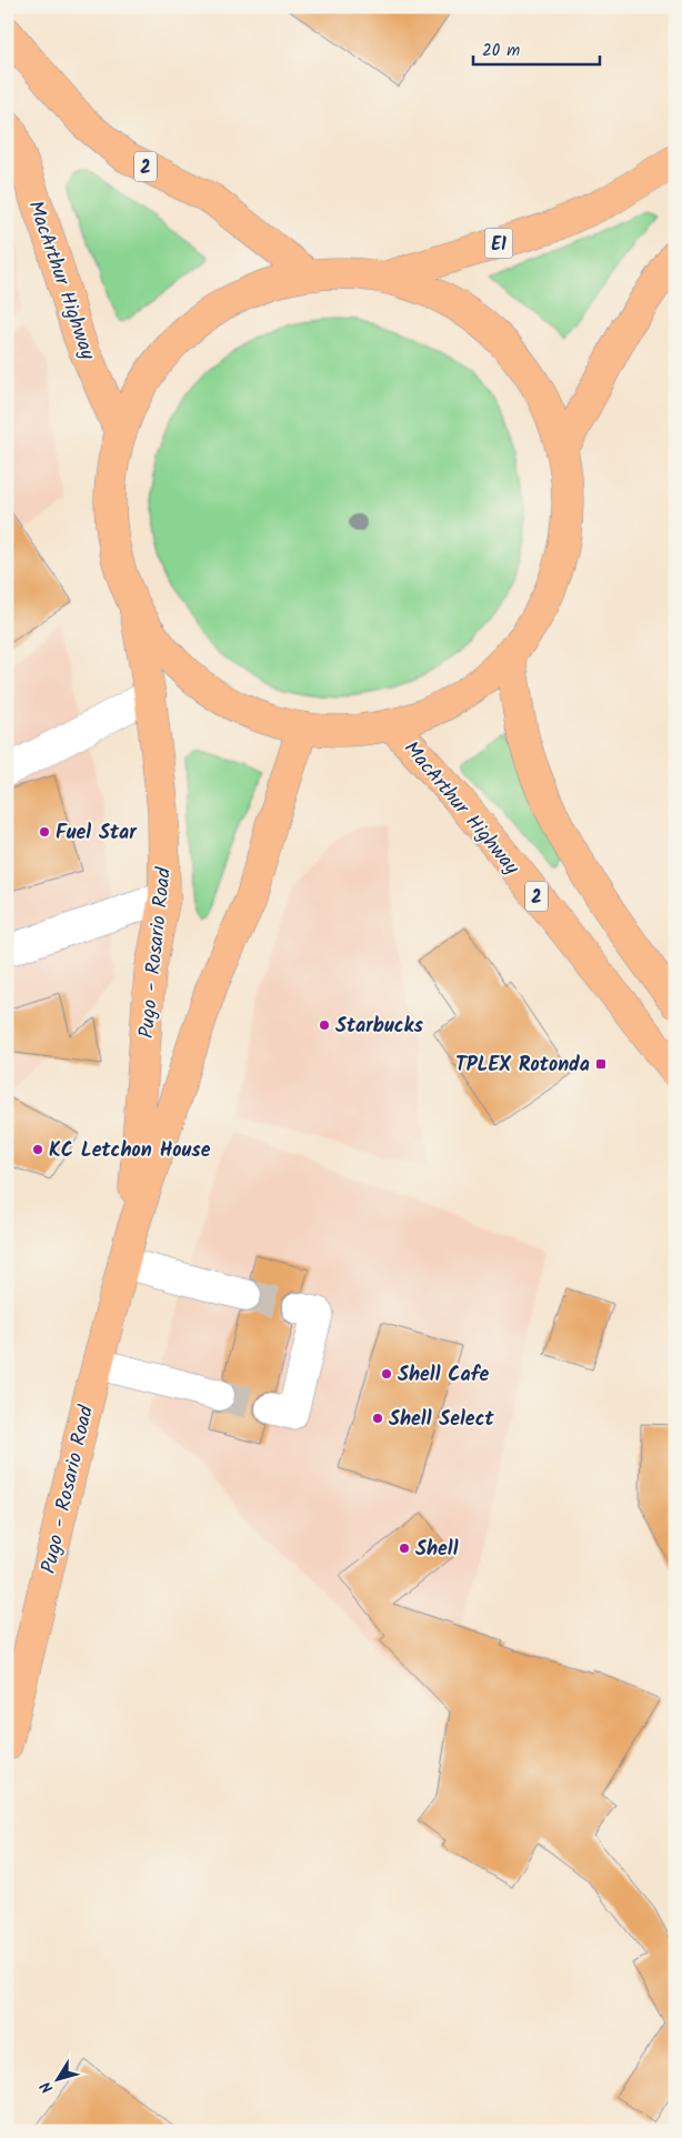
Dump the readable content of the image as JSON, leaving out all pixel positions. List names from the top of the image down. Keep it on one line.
{"streets":{"main road":["2","E1","MacArthur Highway","Pugo - Rosario Road"]},"places":{"other":["Fuel Star","Starbucks","KC Letchon House","Shell Cafe","Shell Select","Shell"],"transit":["TPLEX Rotonda"]},"scale_bar":"20 m","north":"bottom left"}
